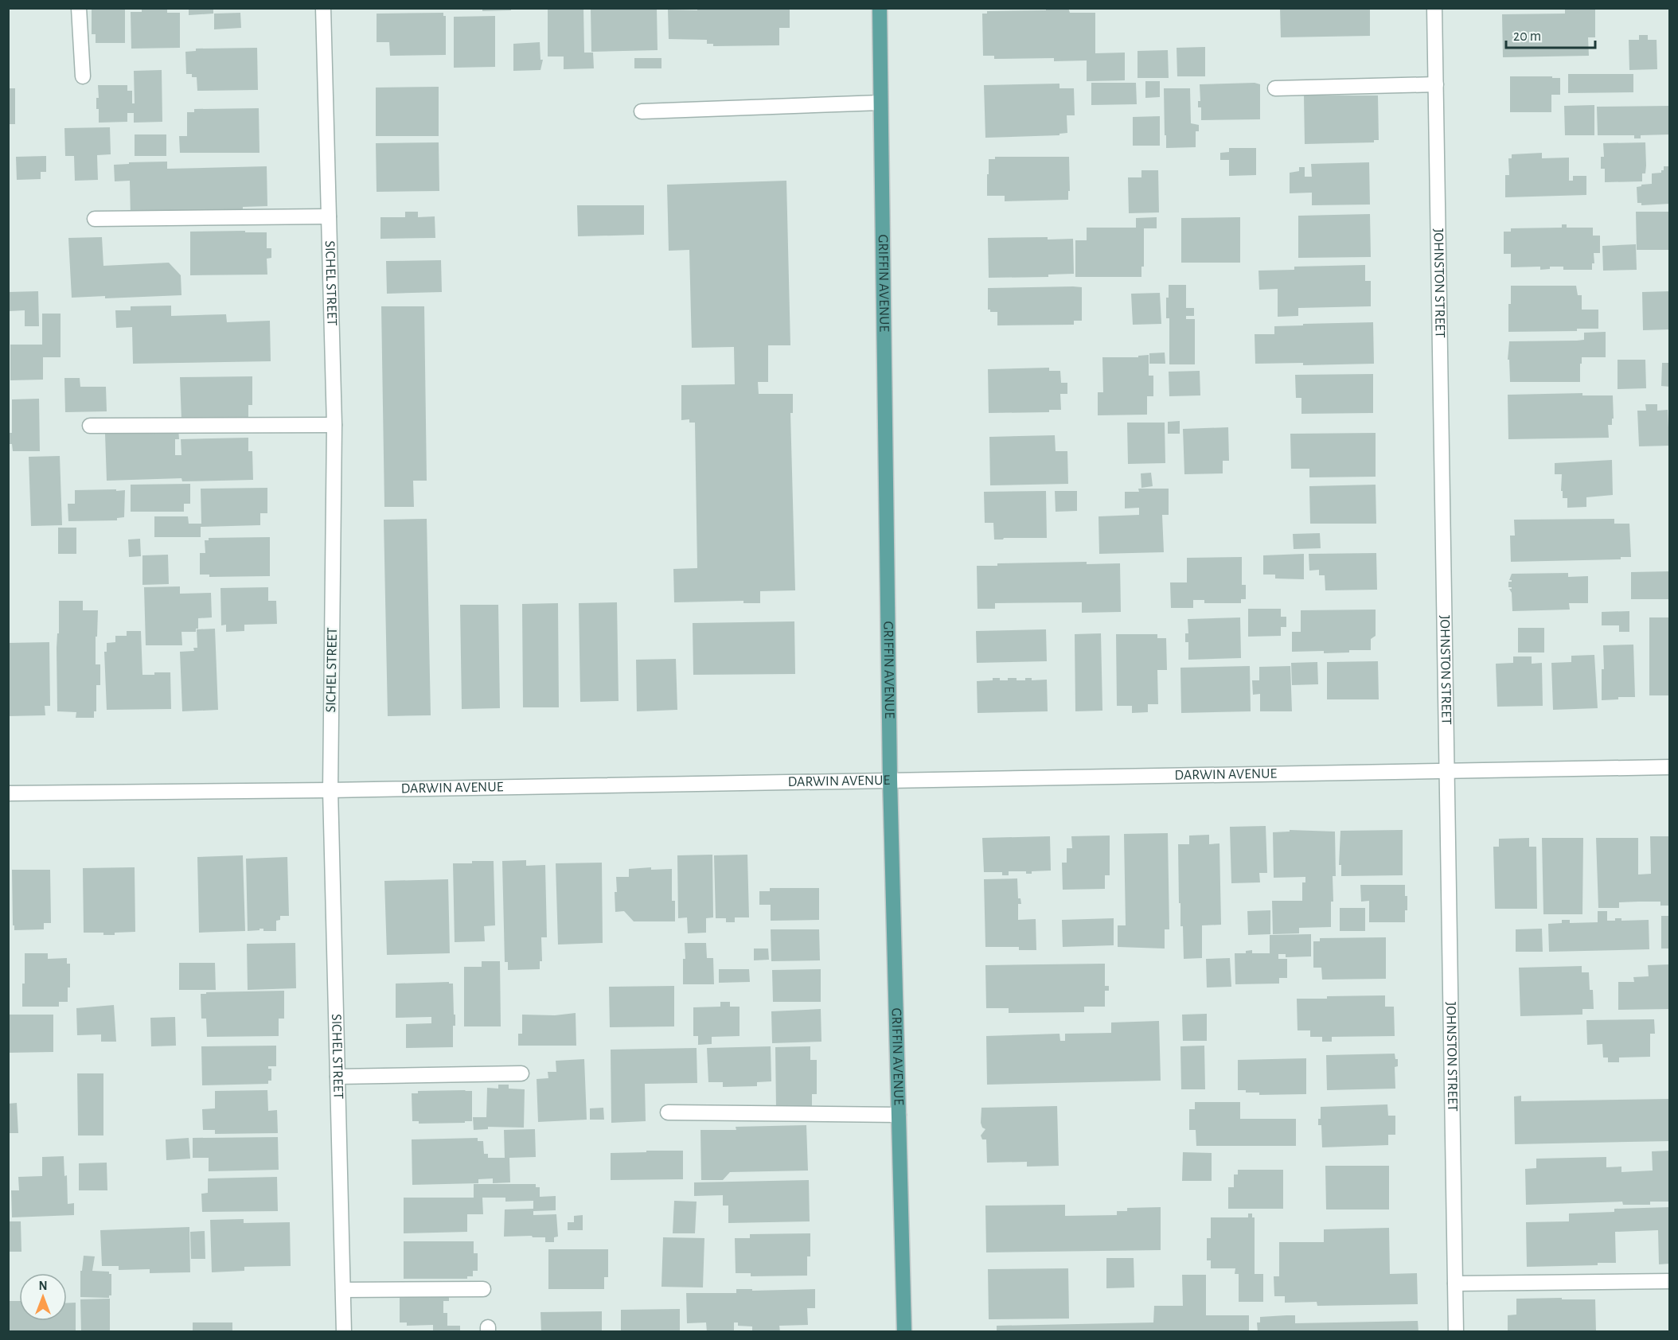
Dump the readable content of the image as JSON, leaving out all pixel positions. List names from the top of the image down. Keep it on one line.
{"streets":{"main road":["GRIFFIN AVENUE"],"street":["SICHEL STREET","JOHNSTON STREET","DARWIN AVENUE"]},"crossings":[["SICHEL STREET","DARWIN AVENUE"],["GRIFFIN AVENUE","DARWIN AVENUE"],["JOHNSTON STREET","DARWIN AVENUE"]],"scale_bar":"20 m","north":"top"}
